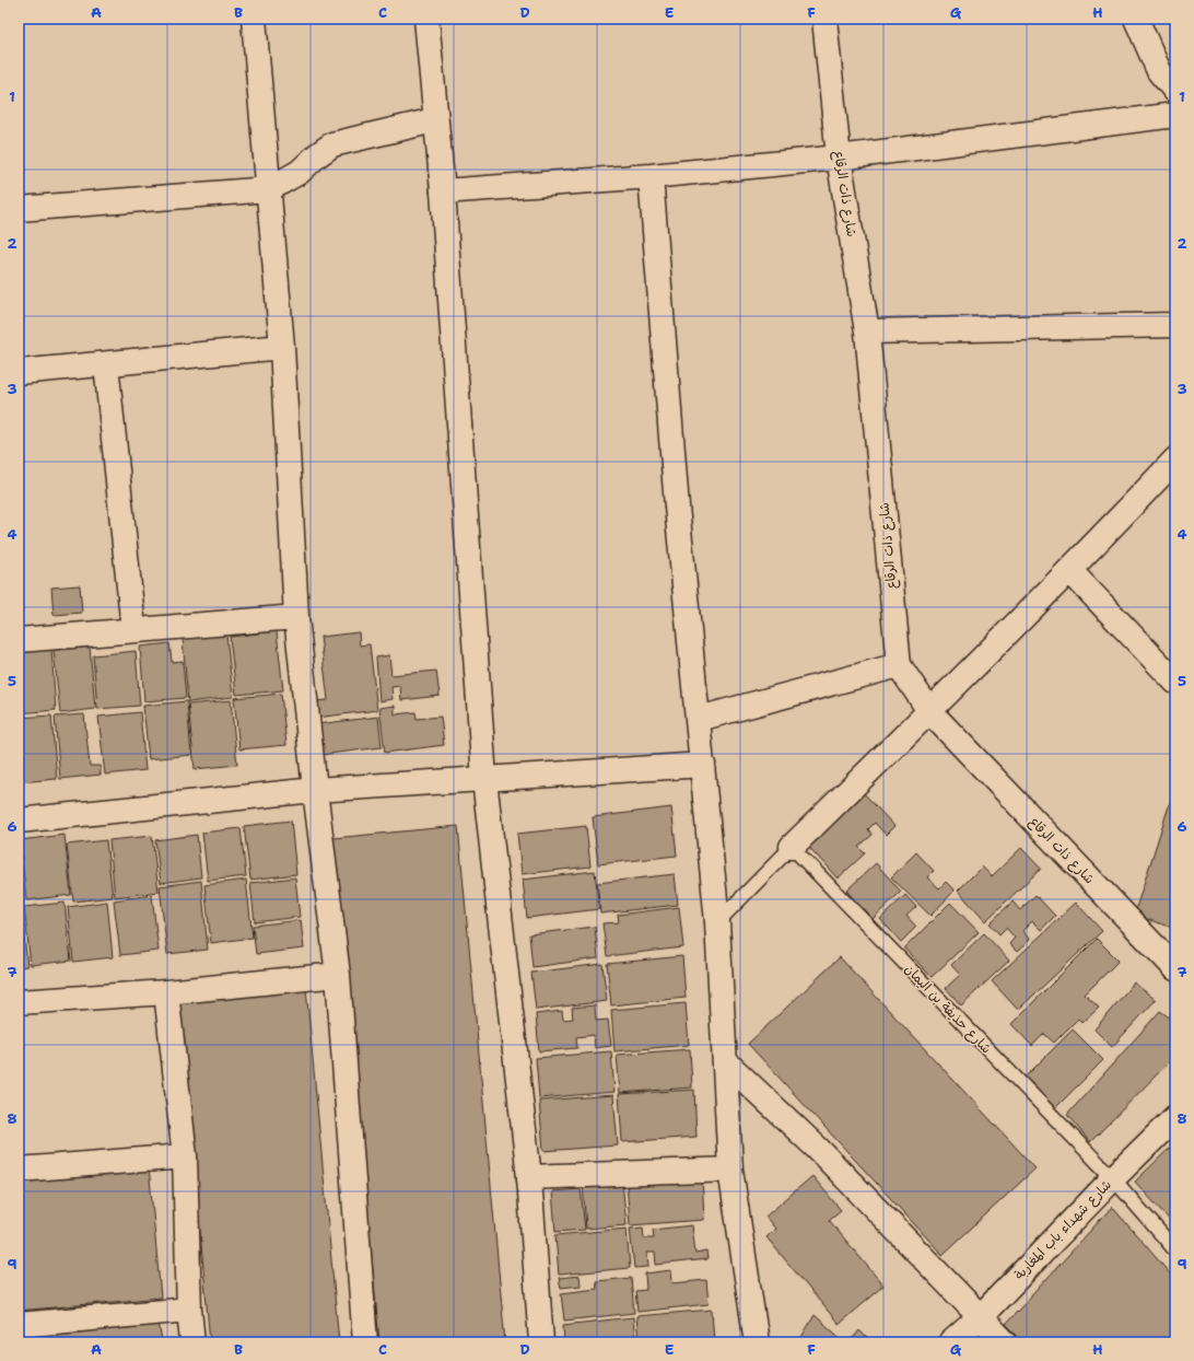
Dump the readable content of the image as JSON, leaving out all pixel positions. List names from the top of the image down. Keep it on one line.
{"streets":{"street":["شارع ذات الرقاع","شارع شهداء باب المغاربة"],"lane":["شارع حذيفة بن اليمان"]},"crossings":[["شارع حذيفة بن اليمان","شارع شهداء باب المغاربة"]],"grid":{"columns":["A","B","C","D","E","F","G","H"],"rows":["1","2","3","4","5","6","7","8","9"]}}
